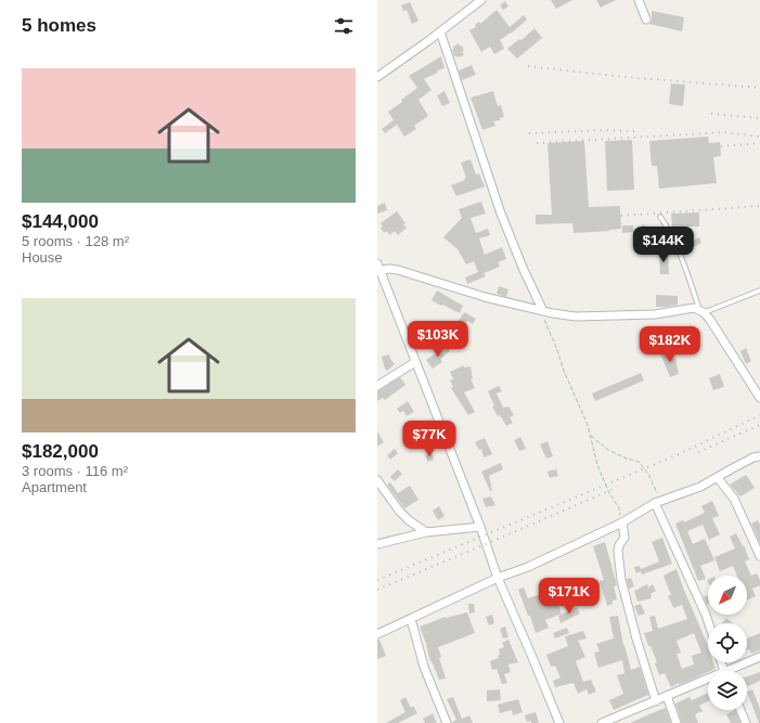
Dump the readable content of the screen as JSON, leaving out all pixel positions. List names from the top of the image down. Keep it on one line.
{"north":"bottom left","page":{"heading":"5 homes","list":[{"name":"$144,000","note":"5 rooms · 128 m² · House"},{"name":"$182,000","note":"3 rooms · 116 m² · Apartment"}],"price":["$144K","$103K","$182K","$77K","$171K"]}}
